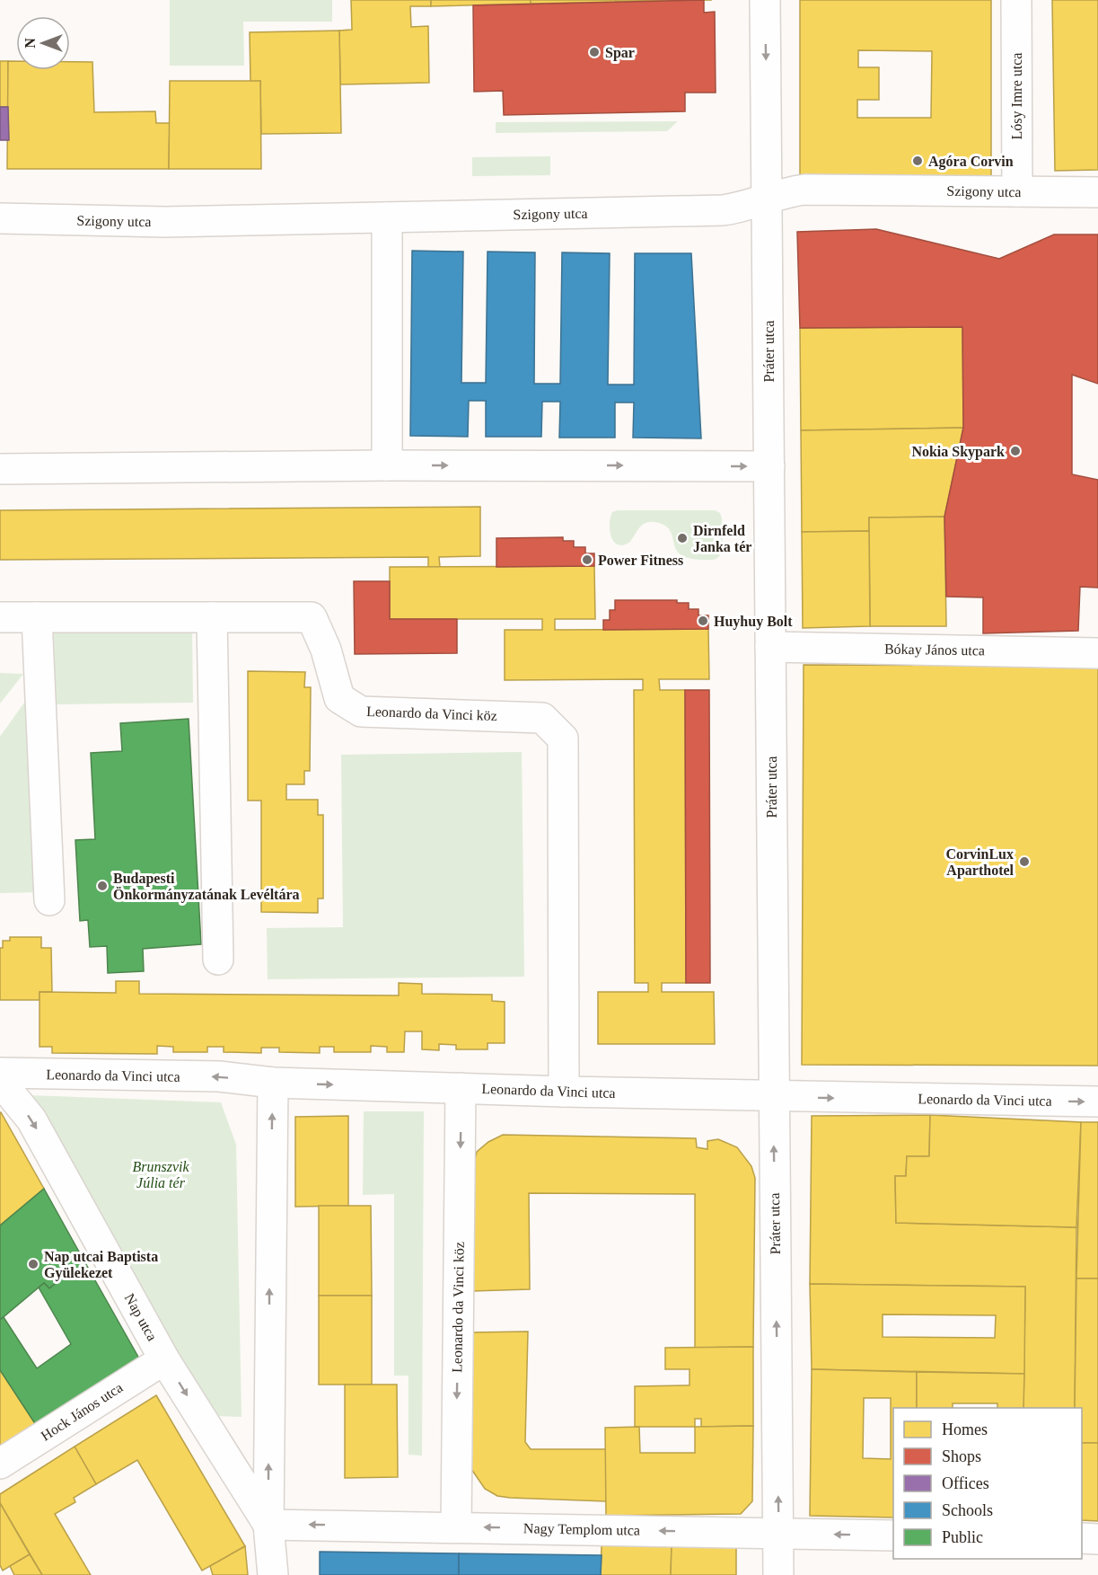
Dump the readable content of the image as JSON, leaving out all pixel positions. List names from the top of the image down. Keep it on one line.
{"streets":{"street":["Lósy Imre utca","Szigony utca","Práter utca","Bókay János utca","Leonardo da Vinci köz","Leonardo da Vinci utca","Nap utca","Hock János utca","Nagy Templom utca"]},"crossings":[["Lósy Imre utca","Szigony utca"],["Szigony utca","Práter utca"],["Práter utca","Bókay János utca"],["Práter utca","Leonardo da Vinci utca"],["Práter utca","Nagy Templom utca"],["Leonardo da Vinci köz","Leonardo da Vinci utca"],["Leonardo da Vinci köz","Nagy Templom utca"],["Leonardo da Vinci utca","Nap utca"],["Nap utca","Hock János utca"],["Nap utca","Nagy Templom utca"]],"one_way":["Nagy Templom utca"],"parks":["Brunszvik Júlia tér"],"places":["Spar","Agóra Corvin","Nokia Skypark","Dirnfeld Janka tér","Power Fitness","Huyhuy Bolt","CorvinLux Aparthotel","Budapesti Önkormányzatának Levéltára","Nap utcai Baptista Gyülekezet"],"legend":["Homes","Shops","Offices","Schools","Public"],"north":"left"}
